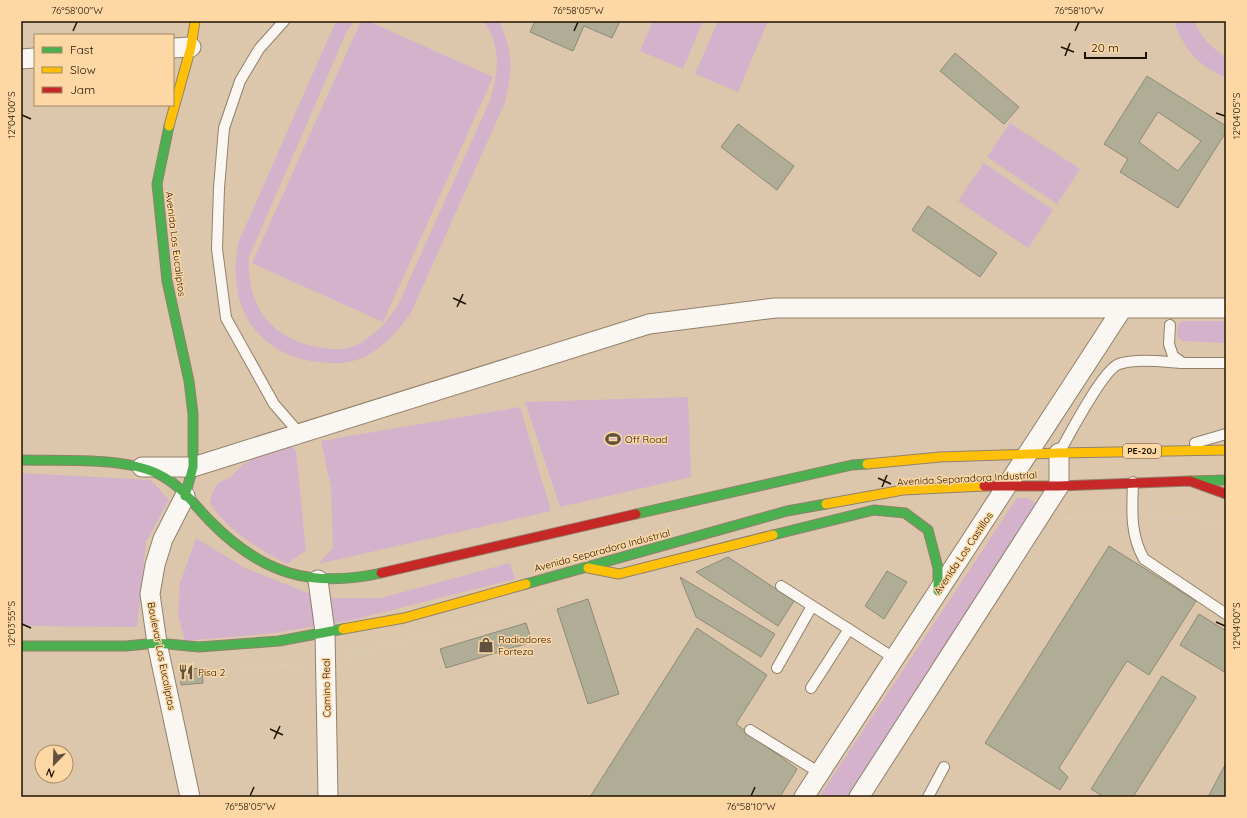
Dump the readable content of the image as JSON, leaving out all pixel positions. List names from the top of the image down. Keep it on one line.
{"streets":{"main road":["Avenida Los Eucaliptos","PE-20J","Avenida Separadora Industrial"],"street":["Avenida Los Castillos","Boulevar Los Eucaliptos","Camino Real"]},"crossings":[["Avenida Los Eucaliptos","Avenida Separadora Industrial"],["Avenida Los Eucaliptos","Boulevar Los Eucaliptos"],["PE-20J","Avenida Separadora Industrial"],["Avenida Separadora Industrial","Avenida Los Castillos"],["Avenida Separadora Industrial","Boulevar Los Eucaliptos"],["Avenida Separadora Industrial","Camino Real"]],"places":{"sports":["Off Road"],"shop":["Radiadores Forteza"],"restaurant":["Pisa 2"]},"legend":["Fast","Slow","Jam"],"scale_bar":"20 m","north":"bottom left","coordinates":["76°58'00\"W","76°58'05\"W","76°58'10\"W","12°04'00\"S","12°04'05\"S","12°03'55\"S"]}
